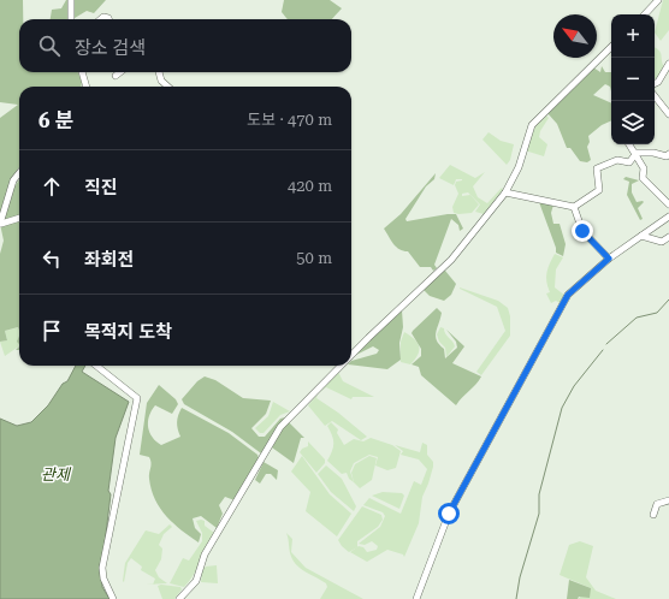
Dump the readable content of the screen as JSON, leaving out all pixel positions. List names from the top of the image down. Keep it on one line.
{"water":["관제"],"north":"top left","page":{"map_buttons":["+","−"],"search":"장소 검색","heading":["6 분","도보 · 470 m"],"list":[["직진","420 m"],["좌회전","50 m"],"목적지 도착"]}}
